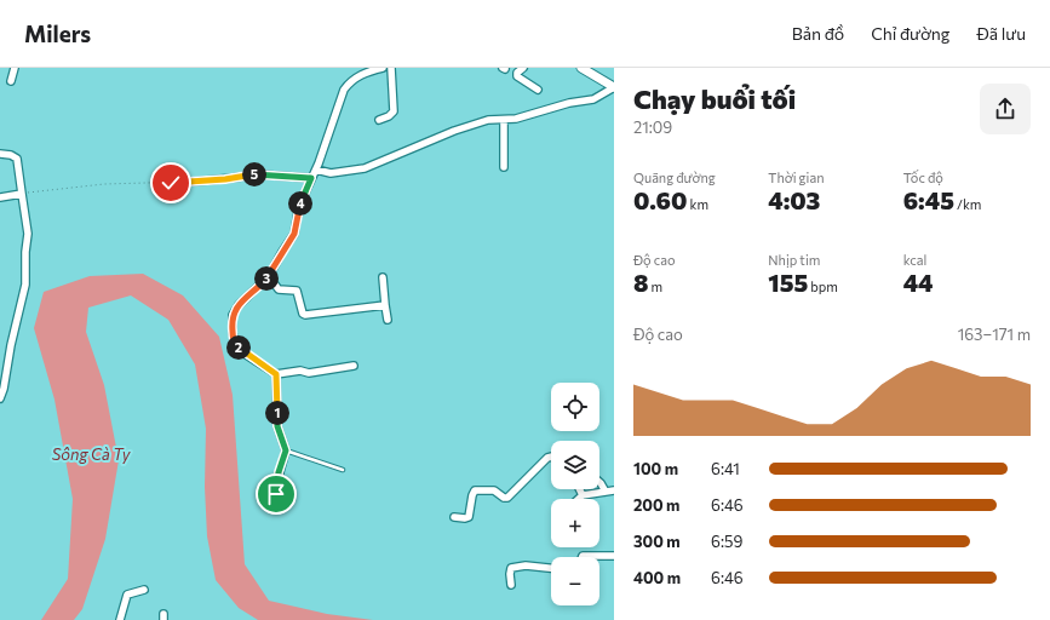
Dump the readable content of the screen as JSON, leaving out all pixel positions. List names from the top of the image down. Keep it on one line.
{"water":["Sông Cà Ty"],"page":{"header":"Milers","nav":["Bản đồ","Chỉ đường","Đã lưu"],"heading":["Chạy buổi tối","21:09"],"stats":[["Quãng đường","0.60 km"],["Thời gian","4:03"],["Tốc độ","6:45 /km"],["Độ cao","8 m"],["Nhịp tim","155 bpm"],["kcal","44"]],"pins":["5","4","3","2","1"],"chart":["Độ cao","163–171 m"],"map_buttons":["+","−"],"list":[{"name":"100 m","note":"6:41"},{"name":"200 m","note":"6:46"},{"name":"300 m","note":"6:59"},{"name":"400 m","note":"6:46"}]}}
